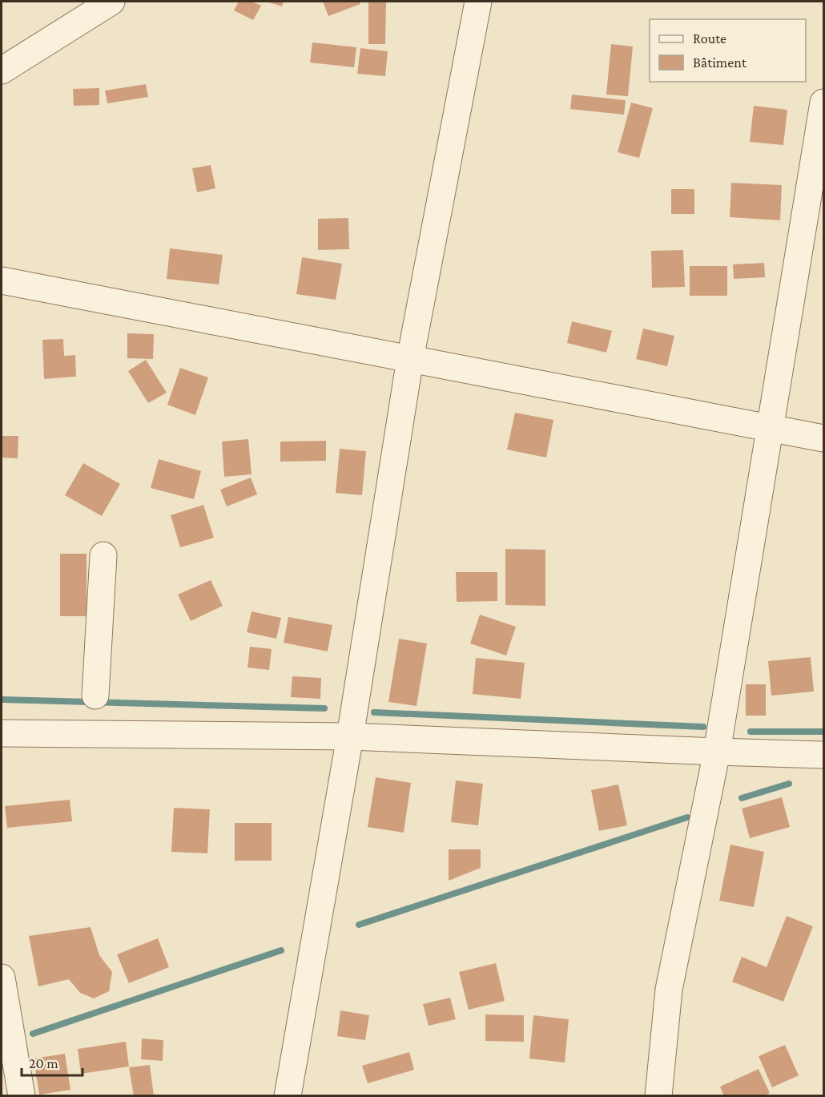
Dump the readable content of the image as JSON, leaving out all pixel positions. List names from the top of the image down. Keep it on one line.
{"legend":["Route","Bâtiment"],"scale_bar":"20 m"}
